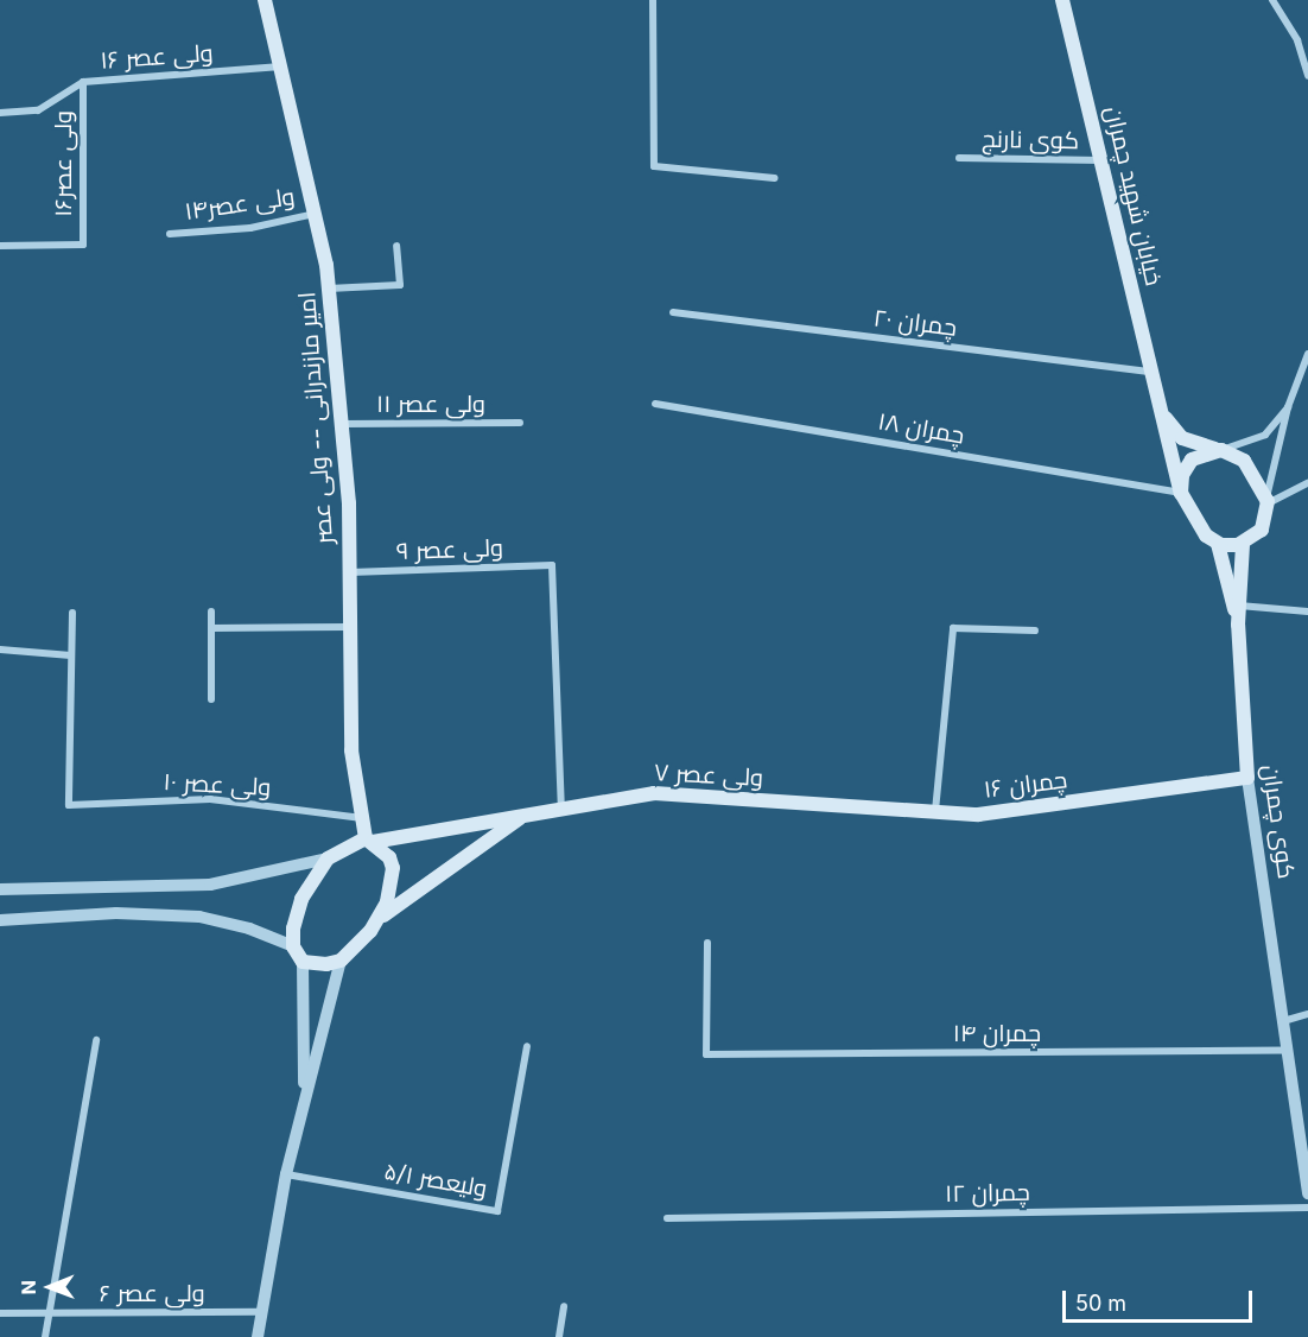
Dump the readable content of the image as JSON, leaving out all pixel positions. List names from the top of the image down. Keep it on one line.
{"streets":{"main road":["خیابان شهید چمران","امیر مازندرانی -- ولی عصر","ولی عصر ۷","چمران ۱۶","کوی چمران"],"street":["ولی عصر ۱۶","کوی نارنج","ولی عصر۱۶","ولی عصر۱۴","چمران ۲۰","ولی عصر ۱۱","چمران ۱۸","ولی عصر ۹","ولی عصر ۱۰","چمران ۱۴","ولیعصر ۵/۱","چمران ۱۲","ولی عصر ۶"]},"crossings":[["ولی عصر ۱۶","ولی عصر۱۶"],["ولی عصر ۱۶","امیر مازندرانی -- ولی عصر"],["کوی نارنج","خیابان شهید چمران"],["خیابان شهید چمران","چمران ۲۰"],["خیابان شهید چمران","چمران ۱۸"],["خیابان شهید چمران","کوی چمران"],["ولی عصر۱۴","امیر مازندرانی -- ولی عصر"],["ولی عصر ۱۱","امیر مازندرانی -- ولی عصر"],["امیر مازندرانی -- ولی عصر","ولی عصر ۹"],["امیر مازندرانی -- ولی عصر","ولی عصر ۷"],["امیر مازندرانی -- ولی عصر","ولی عصر ۱۰"],["چمران ۱۸","کوی چمران"],["ولی عصر ۹","ولی عصر ۷"],["ولی عصر ۷","چمران ۱۶"],["چمران ۱۶","کوی چمران"],["کوی چمران","چمران ۱۴"]],"scale_bar":"50 m","north":"left"}
